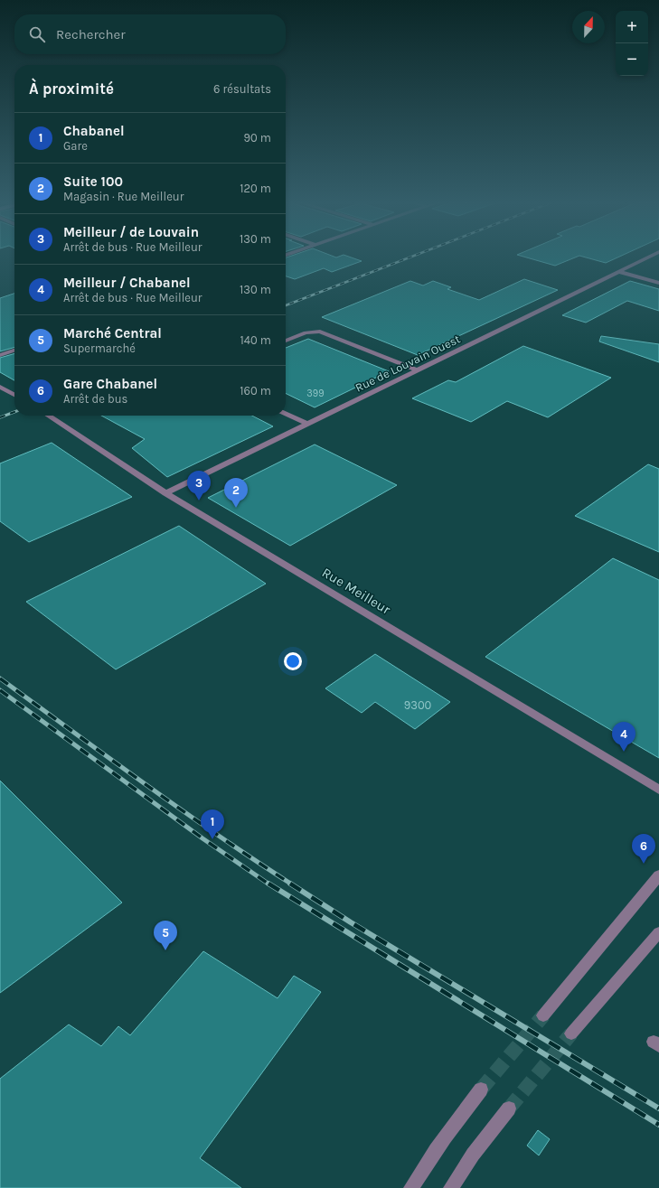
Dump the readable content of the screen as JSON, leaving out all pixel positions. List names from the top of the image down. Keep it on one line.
{"streets":{"street":["Rue de Louvain Ouest","Rue Meilleur"]},"crossings":[["Rue de Louvain Ouest","Rue Meilleur"]],"house_numbers":["399","9300"],"north":"top","page":{"map_buttons":["+","−"],"search":"Rechercher","heading":["À proximité","6 résultats"],"list":[{"mark":"1","name":"Chabanel","note":"Gare","value":"90 m"},{"mark":"2","name":"Suite 100","note":"Magasin · Rue Meilleur","value":"120 m"},{"mark":"3","name":"Meilleur / de Louvain","note":"Arrêt de bus · Rue Meilleur","value":"130 m"},{"mark":"4","name":"Meilleur / Chabanel","note":"Arrêt de bus · Rue Meilleur","value":"130 m"},{"mark":"5","name":"Marché Central","note":"Supermarché","value":"140 m"},{"mark":"6","name":"Gare Chabanel","note":"Arrêt de bus","value":"160 m"}],"pins":["3","2","4","1","6","5"]}}
